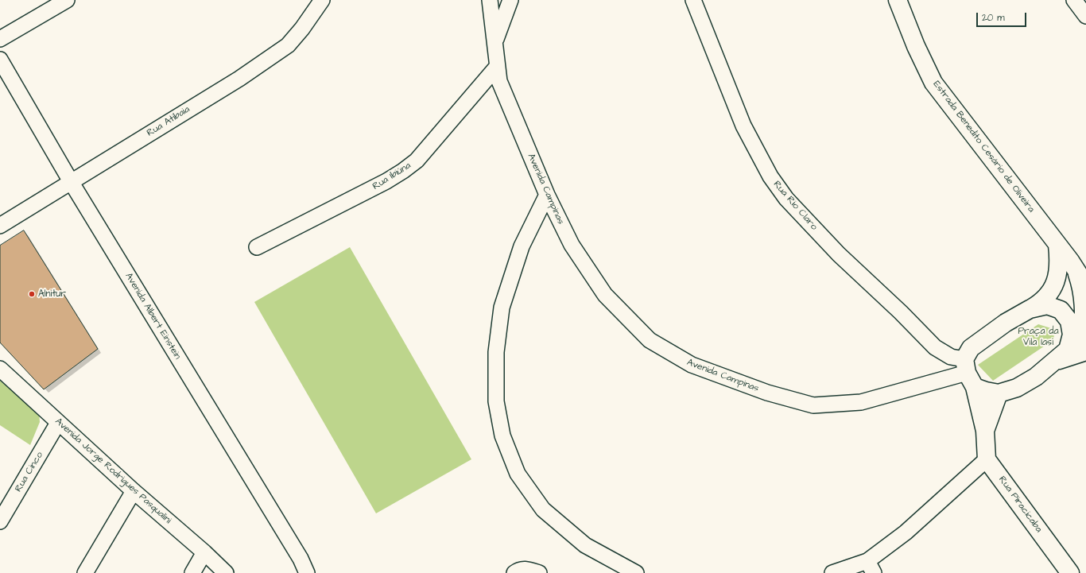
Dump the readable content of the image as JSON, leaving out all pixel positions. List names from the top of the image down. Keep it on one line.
{"streets":{"main road":["Estrada Benedito Cesário de Oliveira","Rua Piracicaba"],"street":["Rua Atibaia","Rua Ibiúna","Avenida Campinas","Rua Rio Claro","Avenida Albert Einstein","Avenida Jorge Rodrigues Pasqualini","Rua Cinco"]},"crossings":[["Rua Atibaia","Avenida Albert Einstein"],["Rua Ibiúna","Avenida Campinas"],["Avenida Campinas","Rua Rio Claro"],["Avenida Jorge Rodrigues Pasqualini","Rua Cinco"]],"parks":["Praça da Vila Iasi"],"places":["Alnitur"],"scale_bar":"20 m"}
